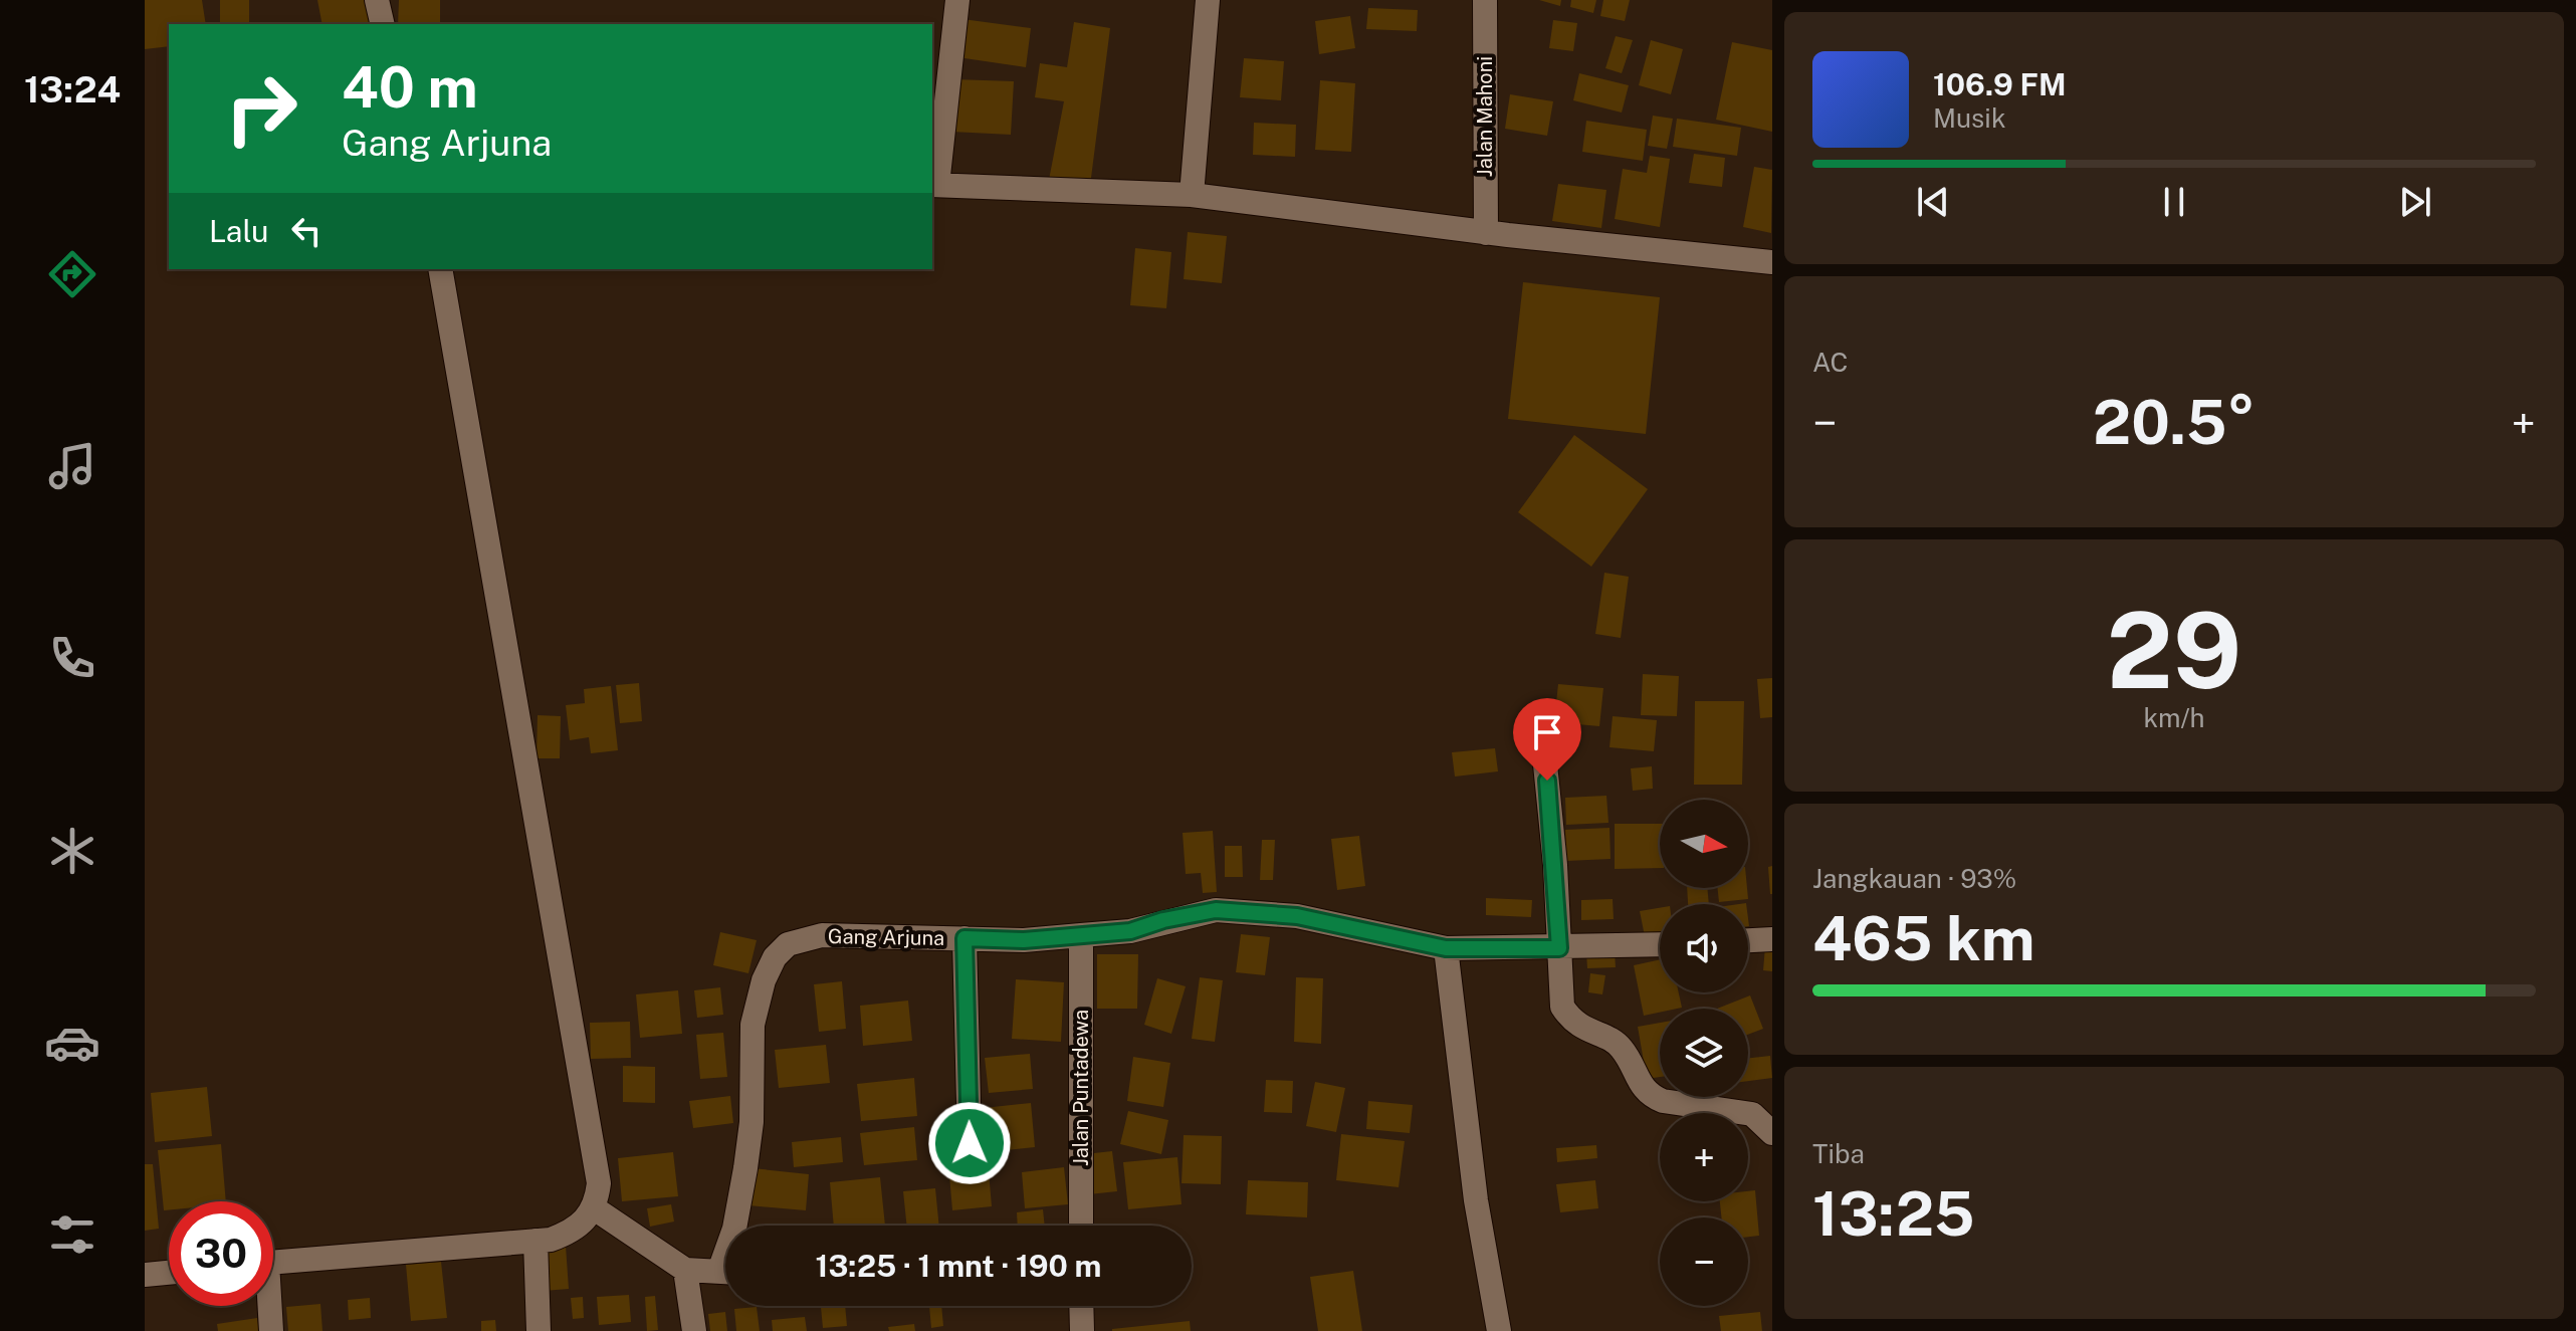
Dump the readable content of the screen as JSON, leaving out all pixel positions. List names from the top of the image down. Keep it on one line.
{"streets":{"street":["Jalan Mahoni","Gang Arjuna","Jalan Puntadewa"]},"crossings":[["Gang Arjuna","Jalan Puntadewa"]],"north":"right","page":{"tabs":"13:24","turn":["40 m","Gang Arjuna"],"song":["106.9 FM","Musik"],"then":"Lalu","tile":["AC",["29","km/h"],["Jangkauan · 93%","465 km"],["Tiba","13:25"]],"heat":["−","20.5°","+"],"map_buttons":["+","−"],"limit":"30","trip":"13:25 · 1 mnt · 190 m"}}
